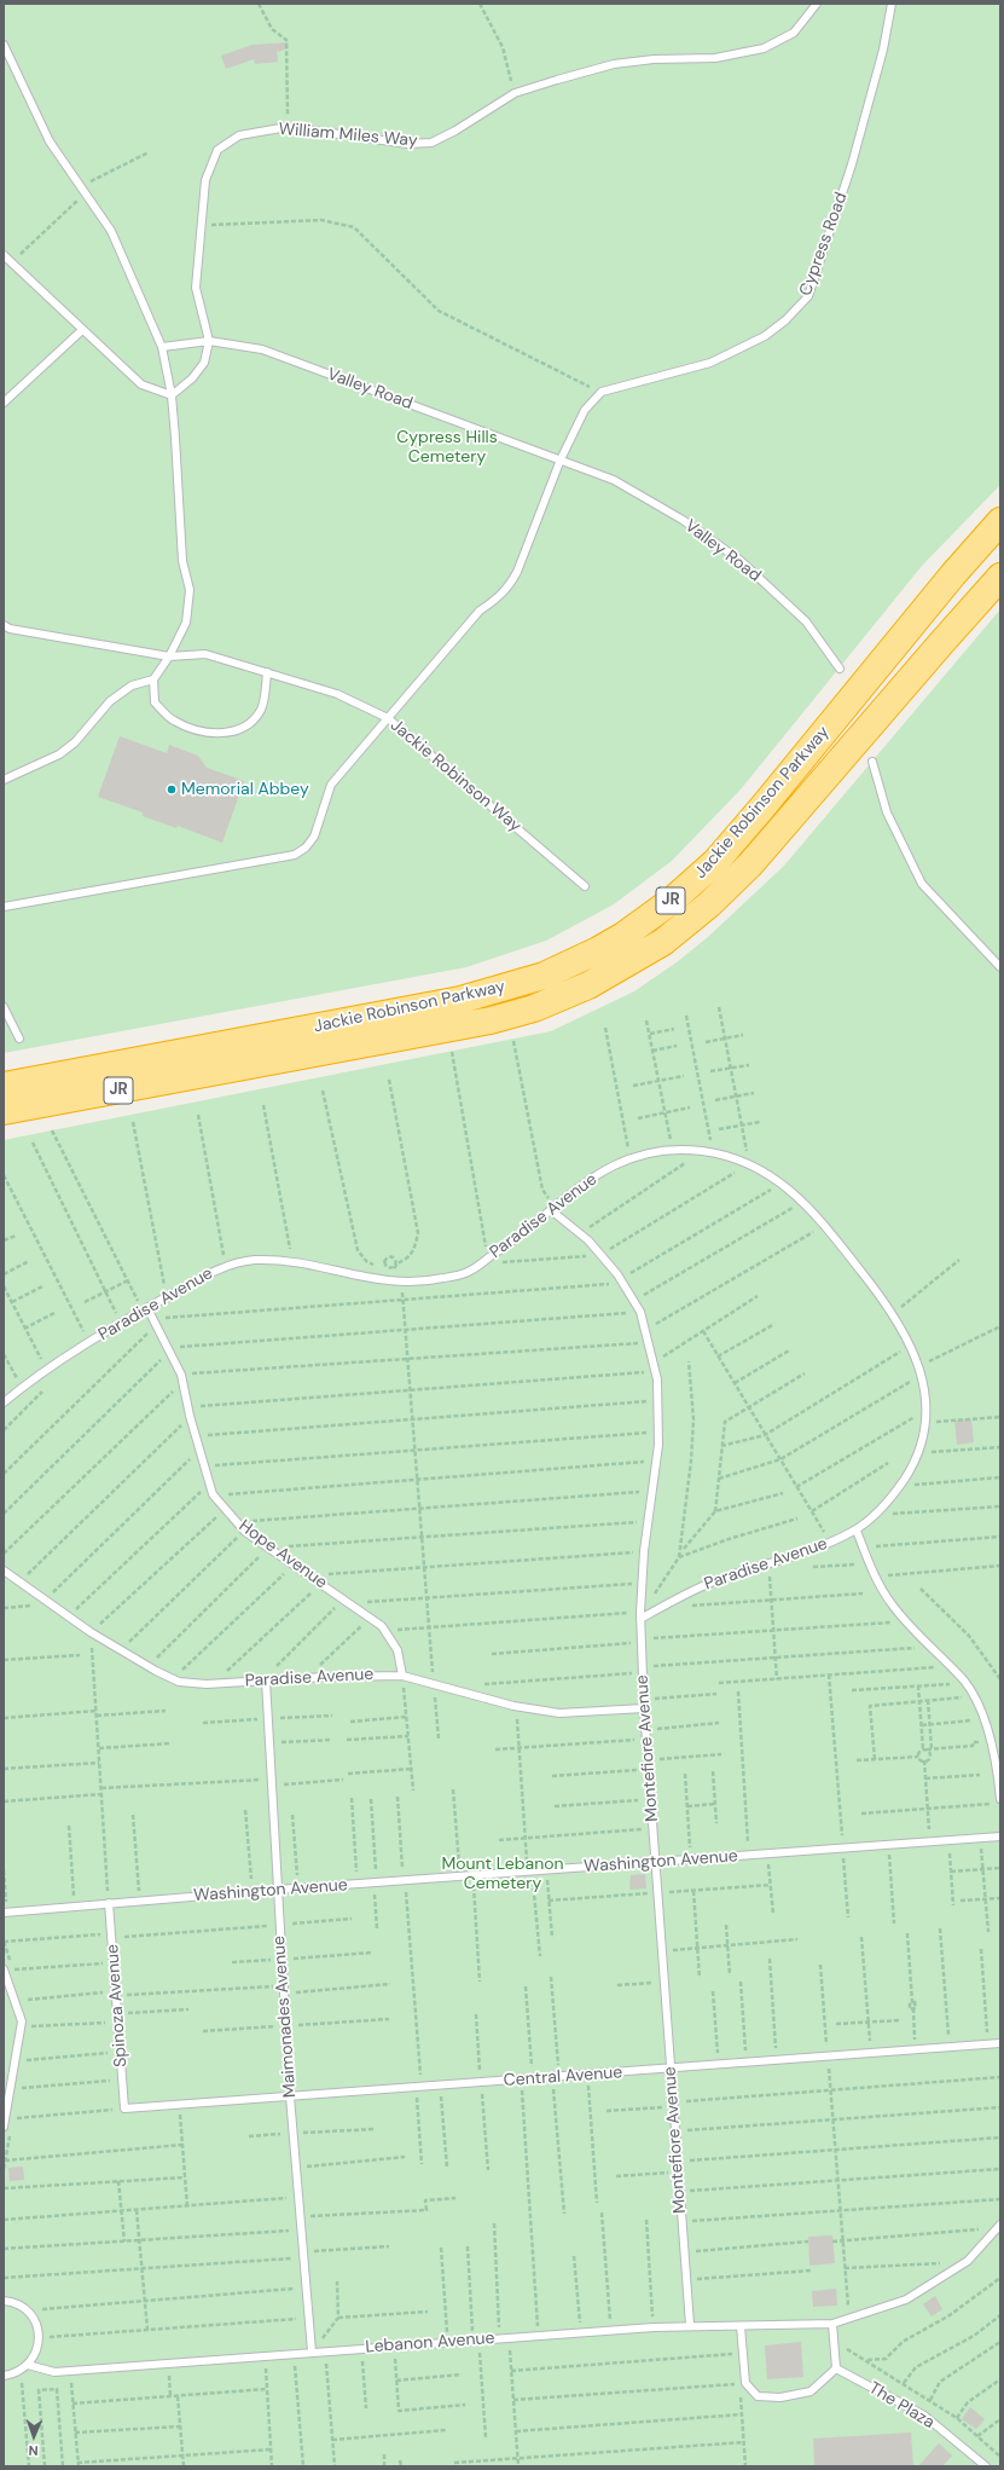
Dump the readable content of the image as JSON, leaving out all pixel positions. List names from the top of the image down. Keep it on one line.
{"streets":{"highway":["Jackie Robinson Parkway","JR"],"lane":["William Miles Way","Cypress Road","Valley Road","Jackie Robinson Way","Paradise Avenue","Hope Avenue","Montefiore Avenue","Washington Avenue","Spinoza Avenue","Maimonades Avenue","Central Avenue","Lebanon Avenue","The Plaza"]},"crossings":[["William Miles Way","Valley Road"],["Paradise Avenue","Hope Avenue"],["Paradise Avenue","Montefiore Avenue"],["Paradise Avenue","Maimonades Avenue"],["Montefiore Avenue","Washington Avenue"],["Montefiore Avenue","Central Avenue"],["Montefiore Avenue","Lebanon Avenue"],["Washington Avenue","Spinoza Avenue"],["Washington Avenue","Maimonades Avenue"],["Spinoza Avenue","Central Avenue"],["Maimonades Avenue","Central Avenue"],["Maimonades Avenue","Lebanon Avenue"]],"parks":["Cypress Hills Cemetery","Mount Lebanon Cemetery"],"places":["Memorial Abbey"],"north":"bottom"}
